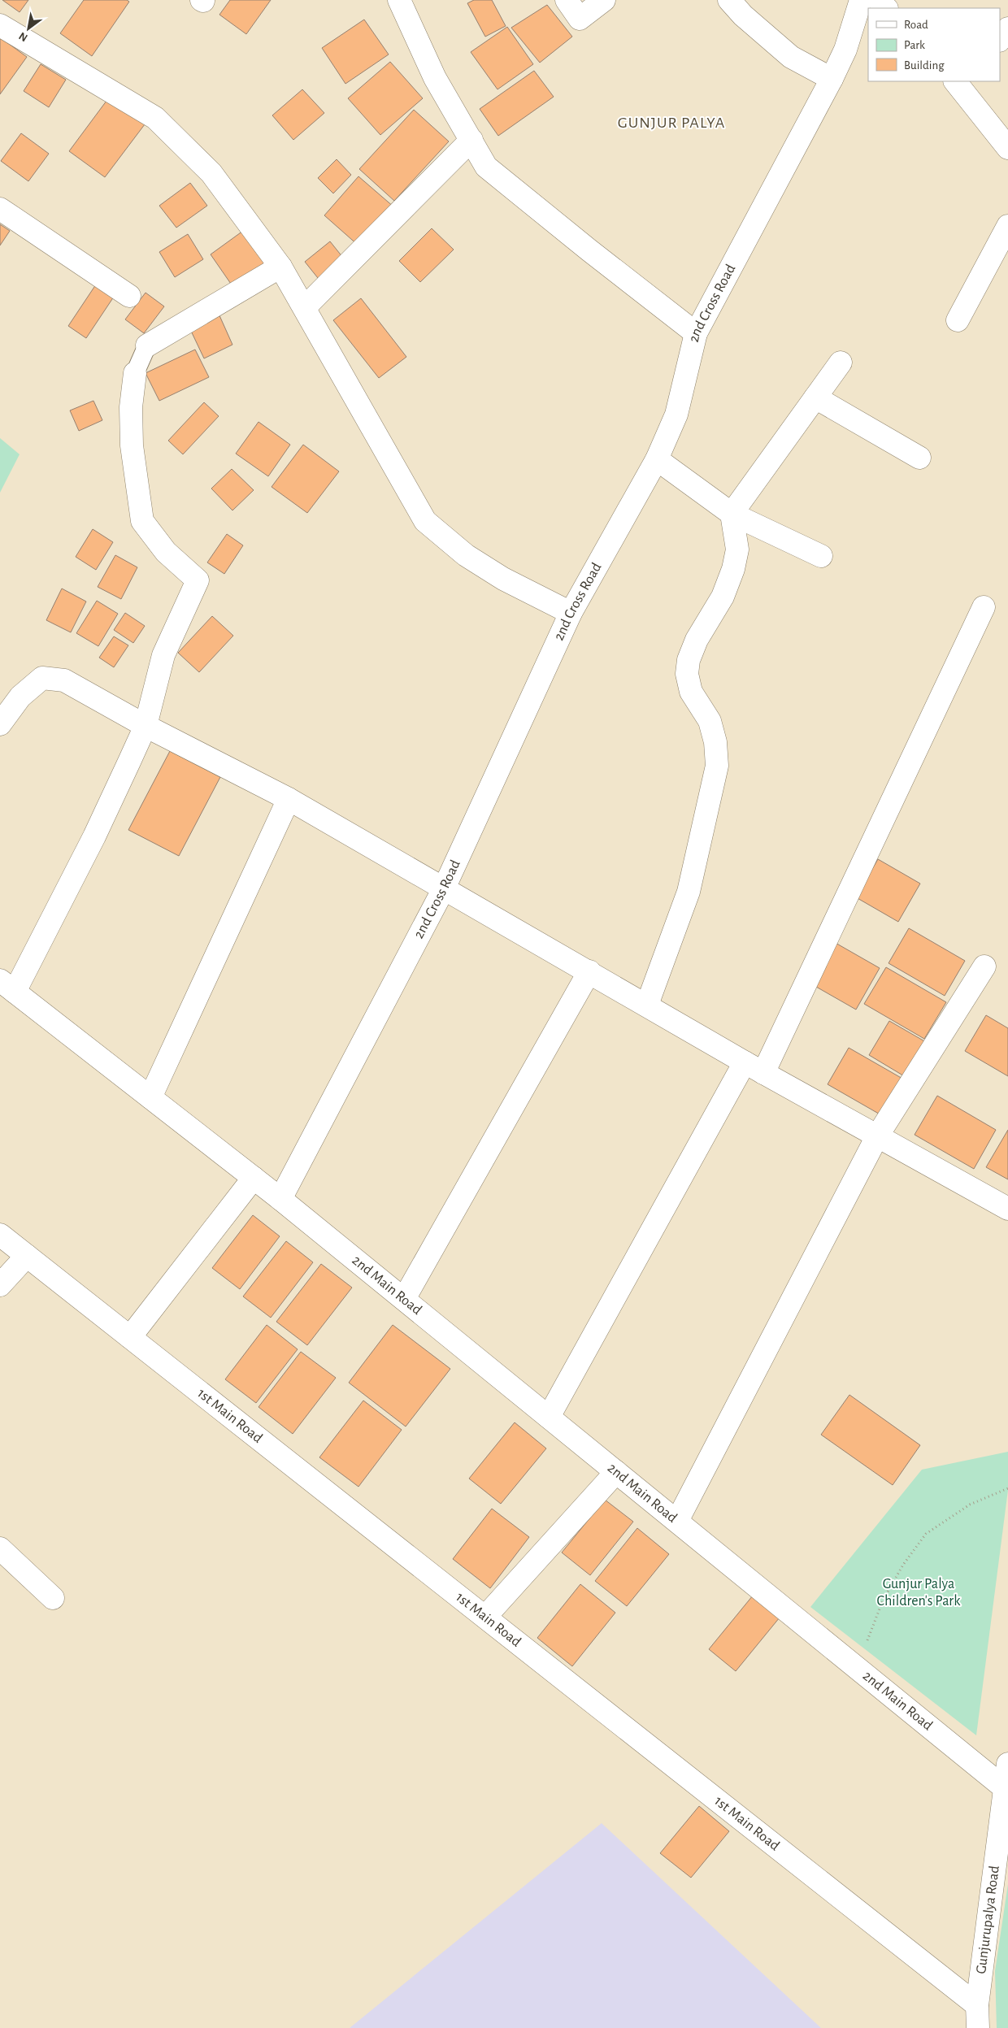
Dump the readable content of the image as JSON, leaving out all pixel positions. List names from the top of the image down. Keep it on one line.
{"streets":{"street":["2nd Cross Road","2nd Main Road","1st Main Road","Gunjurupalya Road"]},"crossings":[["2nd Cross Road","2nd Main Road"],["2nd Main Road","Gunjurupalya Road"],["1st Main Road","Gunjurupalya Road"]],"districts":["GUNJUR PALYA"],"parks":["Gunjur Palya Children's Park"],"legend":["Road","Park","Building"],"north":"bottom left"}
